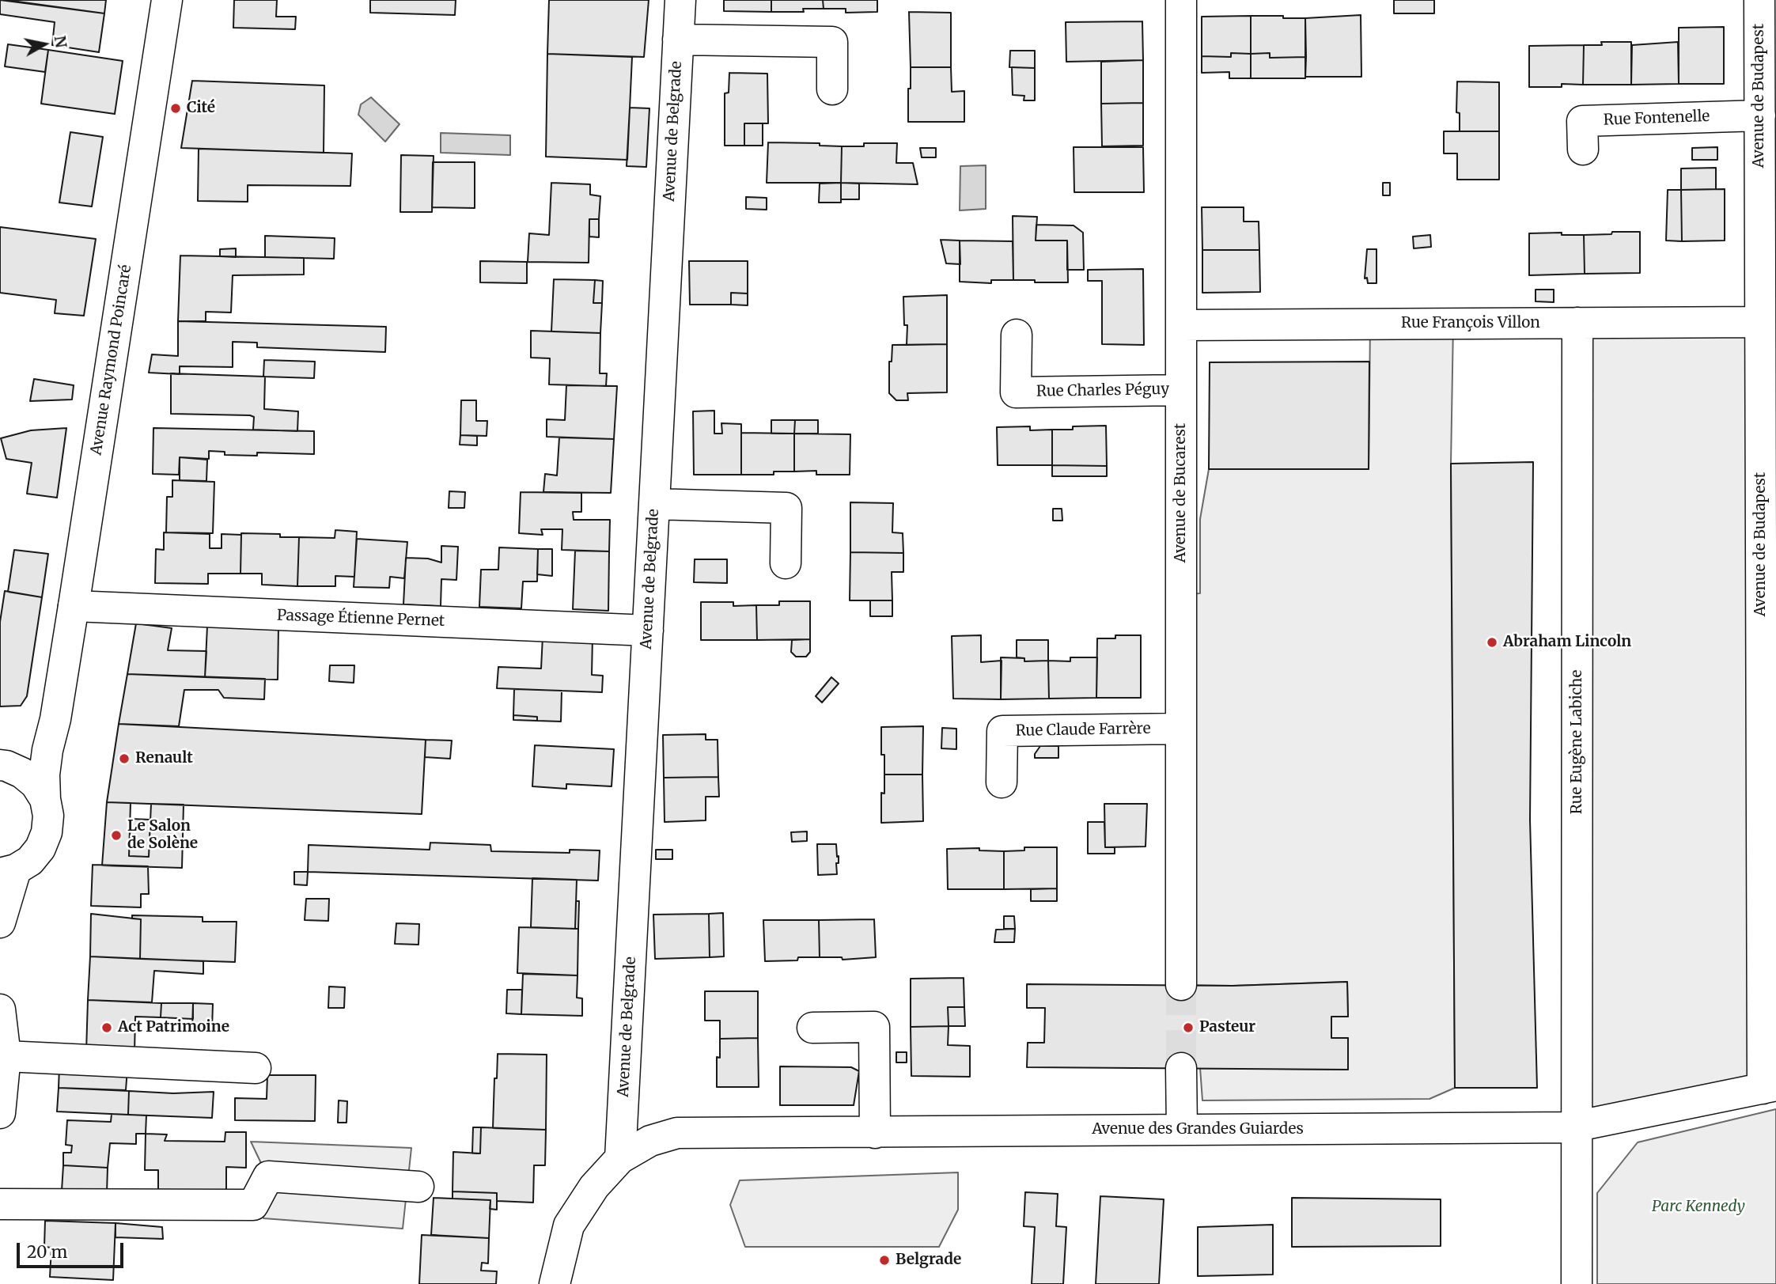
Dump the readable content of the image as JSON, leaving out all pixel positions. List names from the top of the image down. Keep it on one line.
{"streets":{"street":["Avenue de Budapest","Rue Fontenelle","Avenue de Belgrade","Rue François Villon","Avenue Raymond Poincaré","Rue Charles Péguy","Avenue de Bucarest","Passage Étienne Pernet","Rue Claude Farrère","Rue Eugène Labiche","Avenue des Grandes Guiardes"]},"crossings":[["Avenue de Budapest","Rue Fontenelle"],["Avenue de Budapest","Rue François Villon"],["Avenue de Budapest","Avenue des Grandes Guiardes"],["Avenue de Belgrade","Passage Étienne Pernet"],["Avenue de Belgrade","Avenue des Grandes Guiardes"],["Rue François Villon","Avenue de Bucarest"],["Rue François Villon","Rue Eugène Labiche"],["Avenue Raymond Poincaré","Passage Étienne Pernet"],["Rue Charles Péguy","Avenue de Bucarest"],["Avenue de Bucarest","Rue Claude Farrère"],["Rue Eugène Labiche","Avenue des Grandes Guiardes"]],"parks":["Parc Kennedy"],"places":["Cité","Abraham Lincoln","Renault","Le Salon de Solène","Act Patrimoine","Pasteur","Belgrade"],"scale_bar":"20 m","north":"right"}
